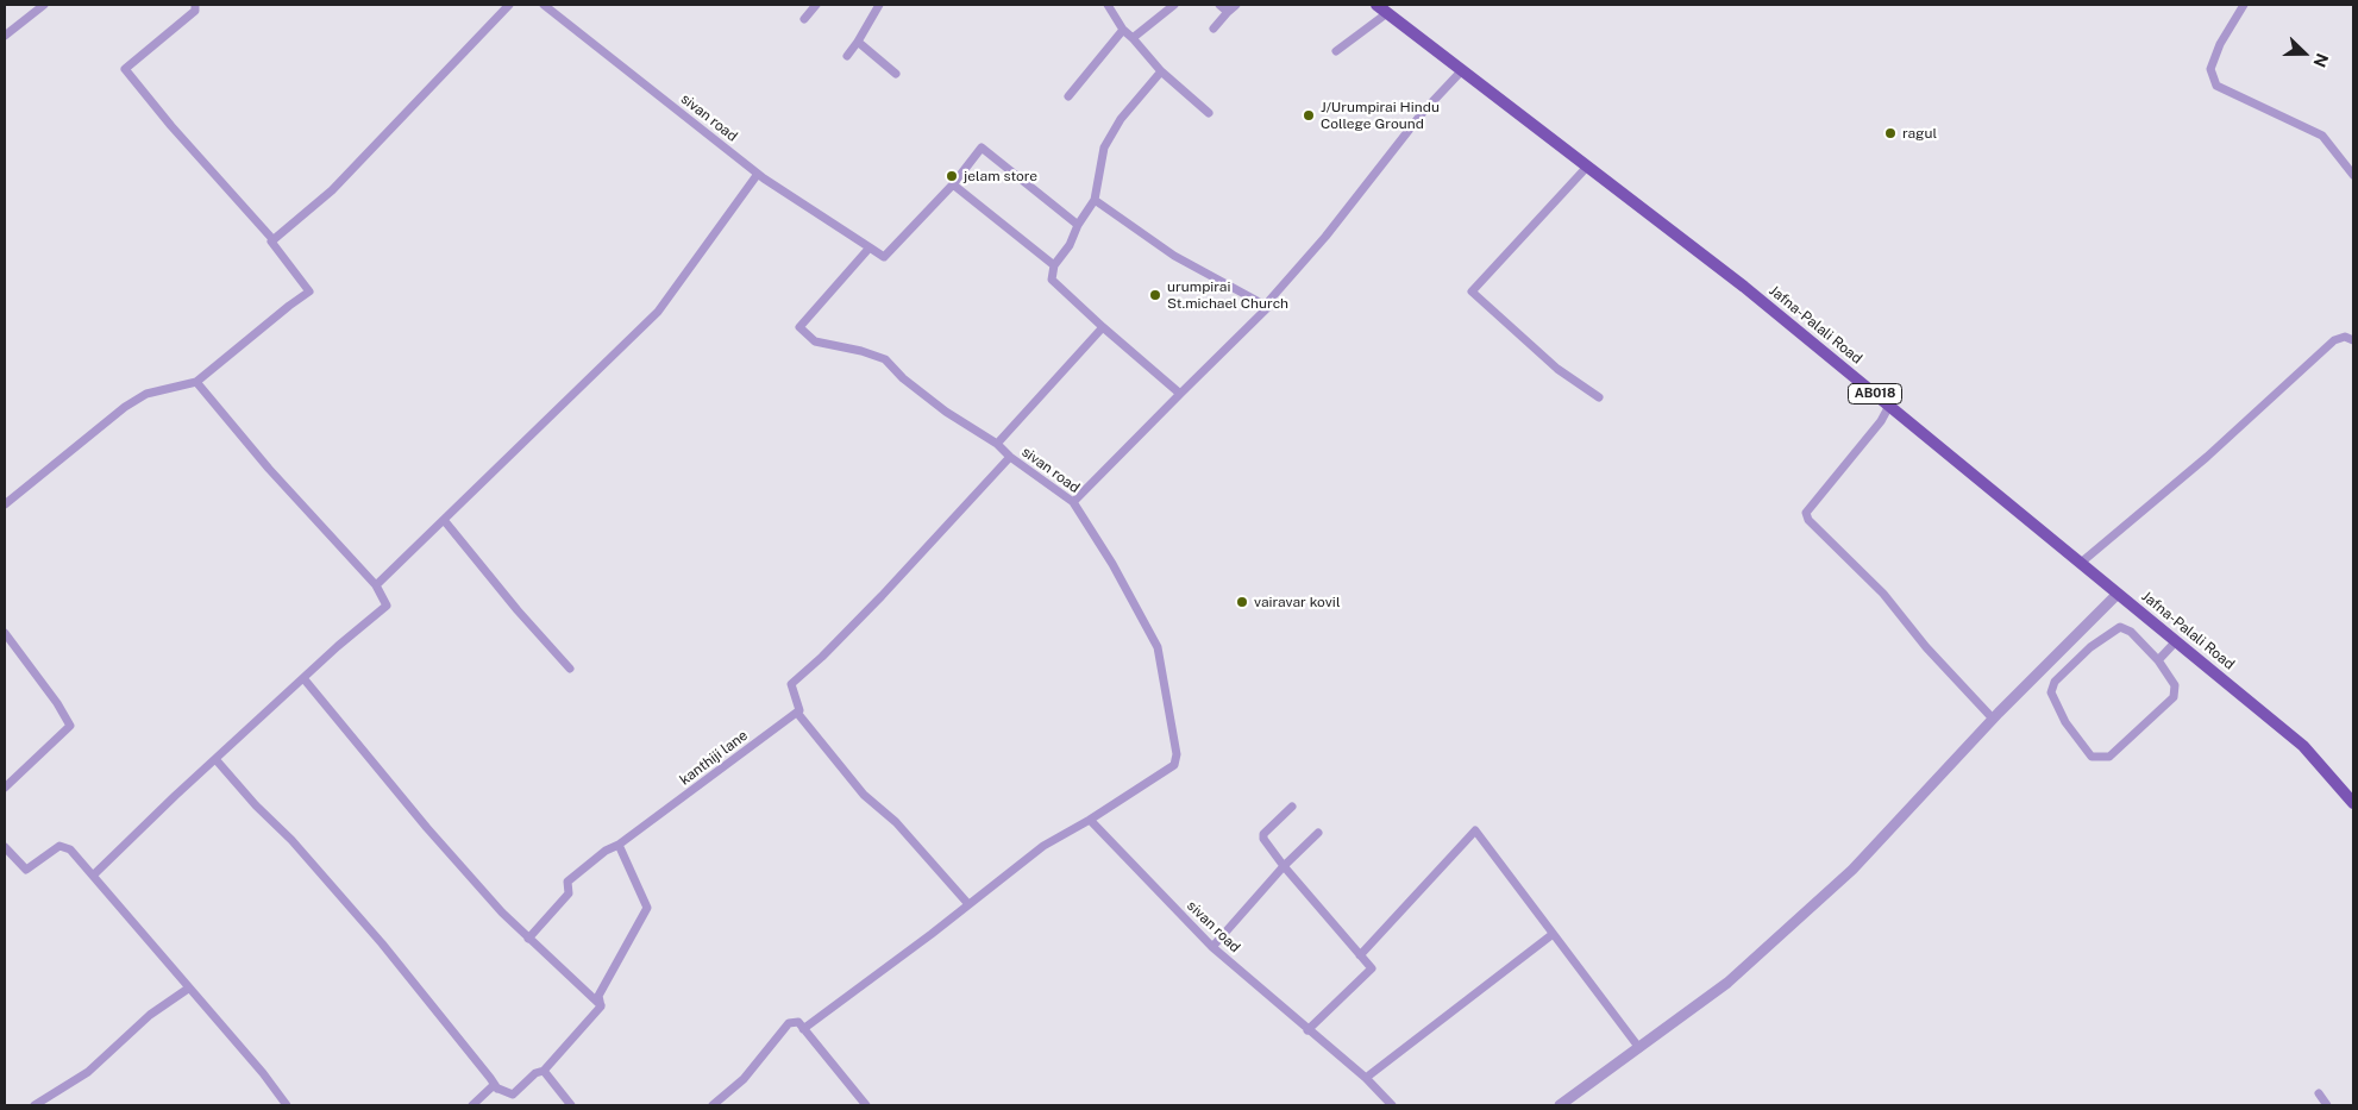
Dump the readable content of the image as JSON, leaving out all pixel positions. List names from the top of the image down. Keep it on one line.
{"streets":{"main road":["Jafna-Palali Road","AB018"],"street":["sivan road","kanthiji lane"]},"places":["J/Urumpirai Hindu College Ground","ragul","jelam store","urumpirai St.michael Church","vairavar kovil"],"north":"right"}
